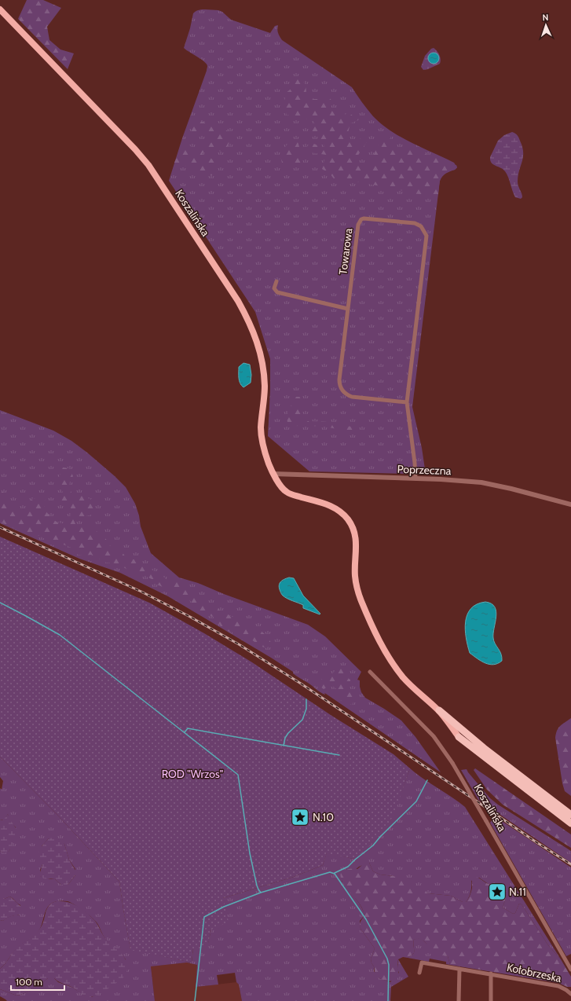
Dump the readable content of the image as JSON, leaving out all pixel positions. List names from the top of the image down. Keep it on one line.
{"streets":{"highway":["Koszalińska"],"street":["Towarowa","Poprzeczna","Kołobrzeska"]},"crossings":[["Koszalińska","Poprzeczna"]],"parks":["ROD \"Wrzos\""],"places":{"place":["N.10","N.11"]},"scale_bar":"100 m","north":"top"}
